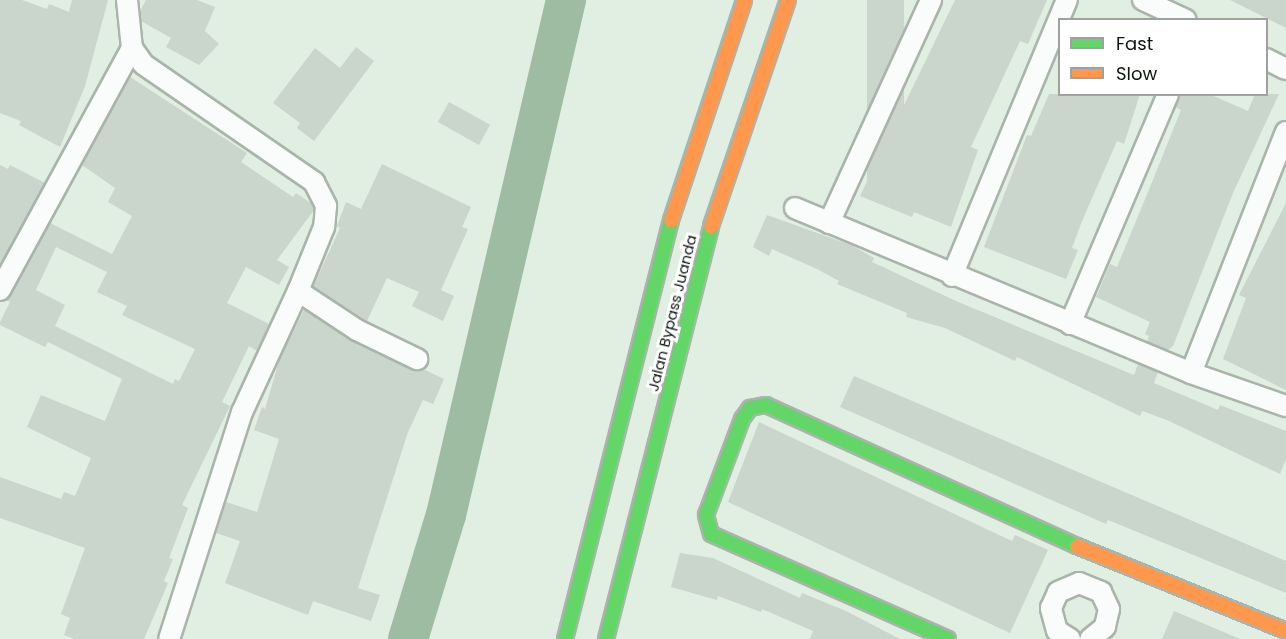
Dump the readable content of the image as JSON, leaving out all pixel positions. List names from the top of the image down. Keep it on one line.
{"streets":{"main road":["Jalan Bypass Juanda"]},"legend":["Fast","Slow"]}
